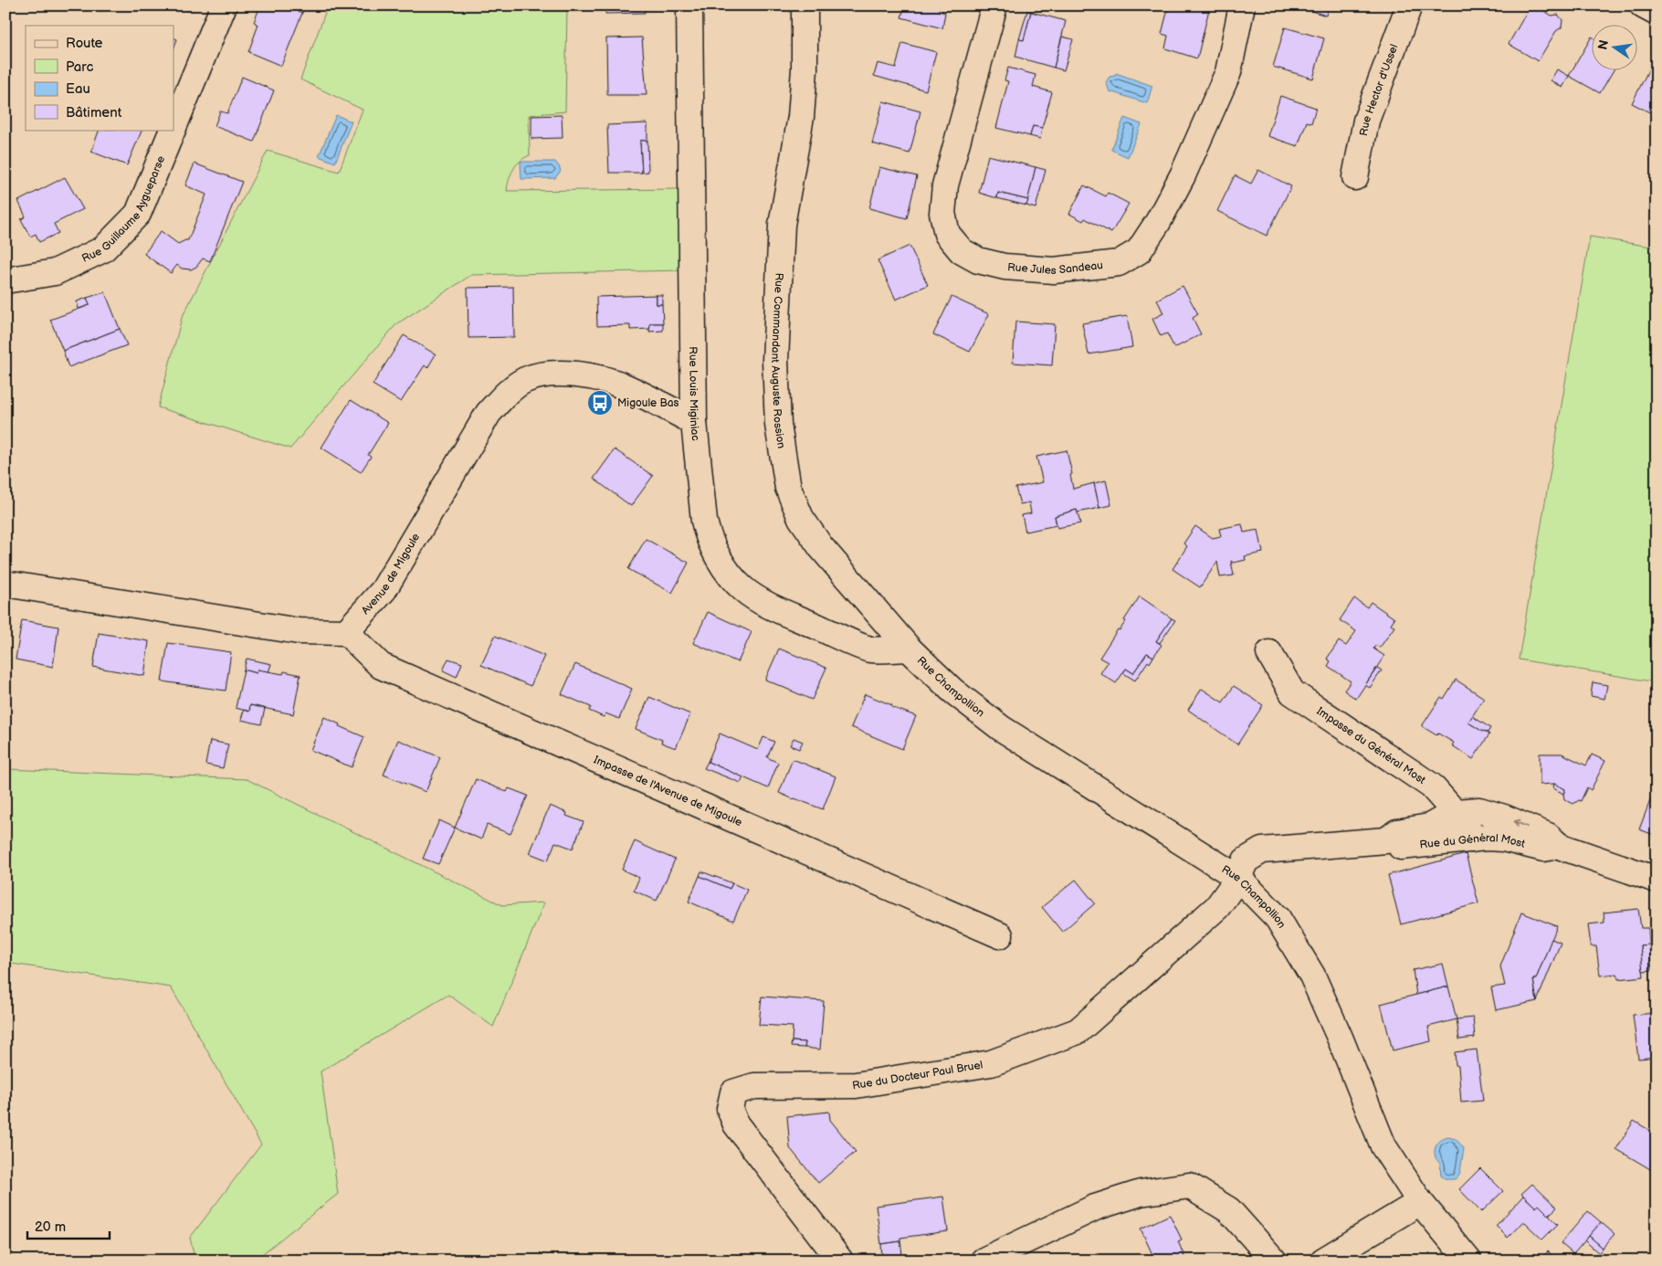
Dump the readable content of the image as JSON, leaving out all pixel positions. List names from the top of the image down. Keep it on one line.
{"streets":{"street":["Rue Hector d'Ussel","Rue Guillaume Aygueparse","Rue Jules Sandeau","Rue Commandant Auguste Rossion","Rue Louis Miginiac","Avenue de Migoule","Rue Champollion","Impasse du Général Most","Impasse de l'Avenue de Migoule","Rue du Général Most","Rue du Docteur Paul Bruel"]},"crossings":[["Rue Commandant Auguste Rossion","Rue Louis Miginiac"],["Rue Commandant Auguste Rossion","Rue Champollion"],["Rue Louis Miginiac","Avenue de Migoule"],["Rue Louis Miginiac","Rue Champollion"],["Avenue de Migoule","Impasse de l'Avenue de Migoule"],["Rue Champollion","Rue du Général Most"],["Rue Champollion","Rue du Docteur Paul Bruel"],["Impasse du Général Most","Rue du Général Most"],["Rue du Général Most","Rue du Docteur Paul Bruel"]],"places":{"bus stop":["Migoule Bas"]},"legend":["Route","Parc","Eau","Bâtiment"],"scale_bar":"20 m","north":"left"}
